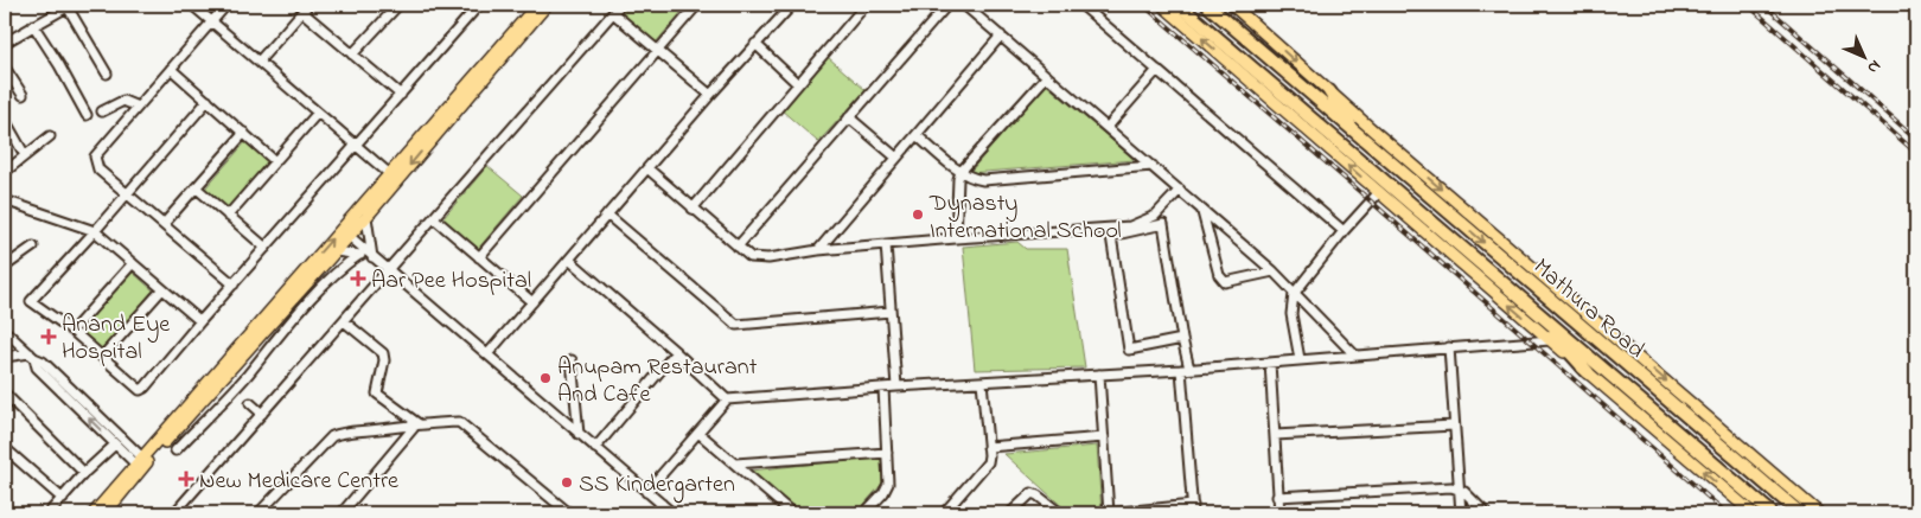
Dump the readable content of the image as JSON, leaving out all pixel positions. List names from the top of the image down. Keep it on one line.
{"streets":{"highway":["Mathura Road"]},"places":{"other":["Dynasty International School","Anupam Restaurant And Cafe","SS Kindergarten"],"health":["Aar Pee Hospital","Anand Eye Hospital","New Medicare Centre"]},"north":"bottom right"}
